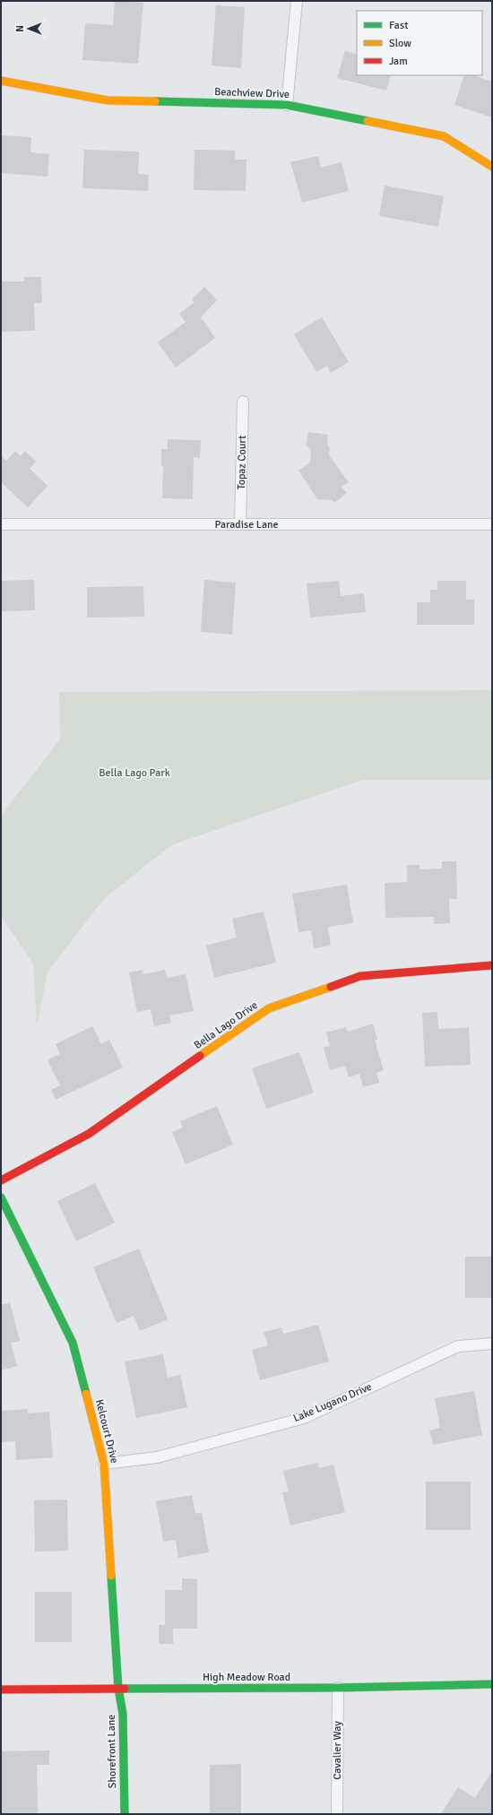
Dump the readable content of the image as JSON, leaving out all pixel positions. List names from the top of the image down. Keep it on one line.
{"streets":{"street":["Beachview Drive","Topaz Court","Paradise Lane","Bella Lago Drive","Lake Lugano Drive","Kelcourt Drive","High Meadow Road","Cavalier Way","Shorefront Lane"]},"crossings":[["Topaz Court","Paradise Lane"],["Lake Lugano Drive","Kelcourt Drive"],["Kelcourt Drive","High Meadow Road"],["Kelcourt Drive","Shorefront Lane"],["High Meadow Road","Cavalier Way"],["High Meadow Road","Shorefront Lane"]],"parks":["Bella Lago Park"],"legend":["Fast","Slow","Jam"],"north":"left"}
